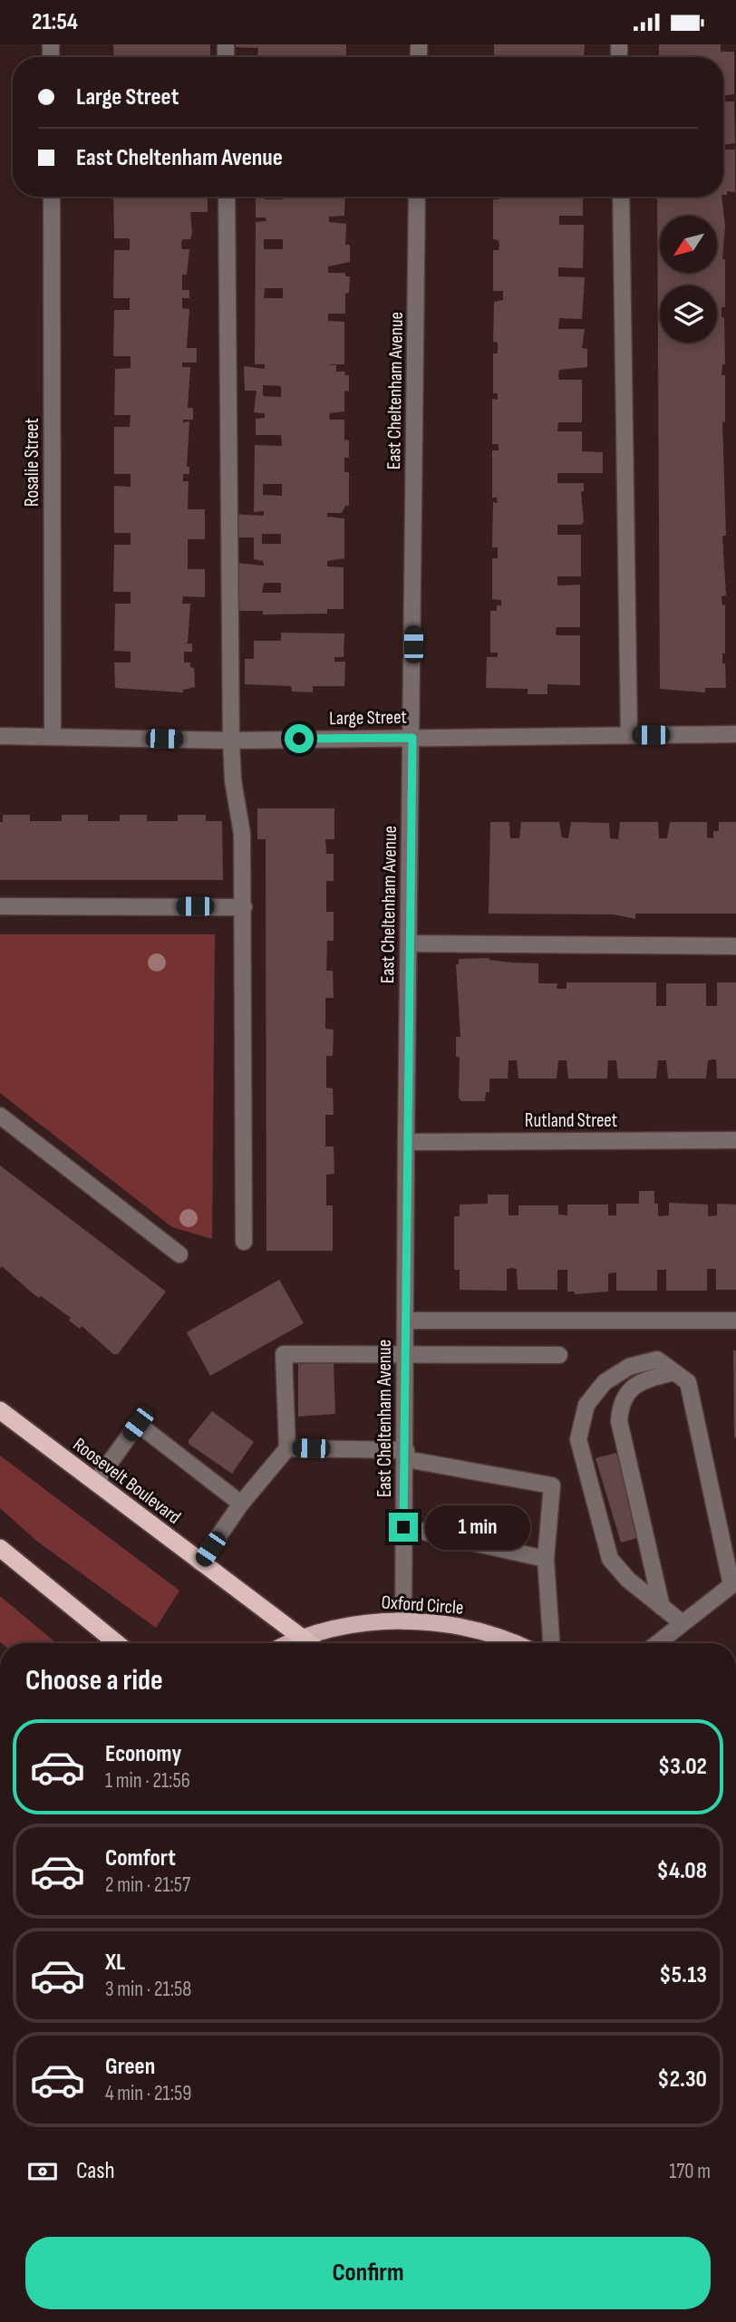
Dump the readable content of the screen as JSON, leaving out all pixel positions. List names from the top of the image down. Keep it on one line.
{"streets":{"highway":["Roosevelt Boulevard"],"main road":["Oxford Circle"],"street":["East Cheltenham Avenue","Rosalie Street","Large Street","Rutland Street"]},"crossings":[["East Cheltenham Avenue","Large Street"],["East Cheltenham Avenue","Rutland Street"],["East Cheltenham Avenue","Oxford Circle"],["Rosalie Street","Large Street"],["Roosevelt Boulevard","Oxford Circle"]],"north":"bottom left","page":{"status":"21:54","banner":["Large Street","East Cheltenham Avenue"],"bubble":"1 min","heading":"Choose a ride","list":[{"name":"Economy","note":"1 min · 21:56","value":"$3.02"},{"name":"Comfort","note":"2 min · 21:57","value":"$4.08"},{"name":"XL","note":"3 min · 21:58","value":"$5.13"},{"name":"Green","note":"4 min · 21:59","value":"$2.30"}],"pay":["Cash","170 m"],"buttons":"Confirm"}}
